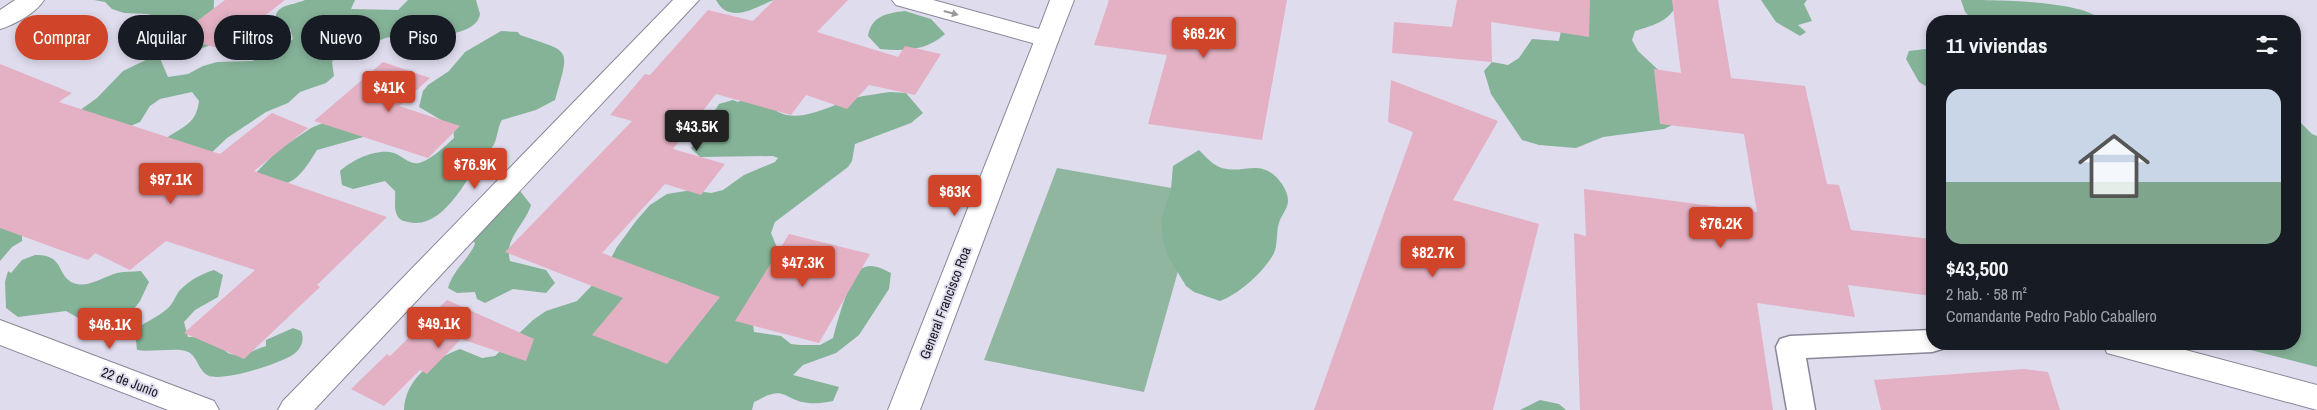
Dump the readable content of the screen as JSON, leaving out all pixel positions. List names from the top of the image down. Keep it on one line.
{"streets":{"street":["General Francisco Roa","22 de Junio"]},"page":{"chip":["Comprar","Alquilar","Filtros","Nuevo","Piso"],"heading":"11 viviendas","price":["$69.2K","$41K","$43.5K","$76.9K","$97.1K","$63K","$76.2K","$82.7K","$47.3K","$49.1K","$46.1K"],"list":[{"name":"$43,500","note":"2 hab. · 58 m² · Comandante Pedro Pablo Caballero"}]}}
